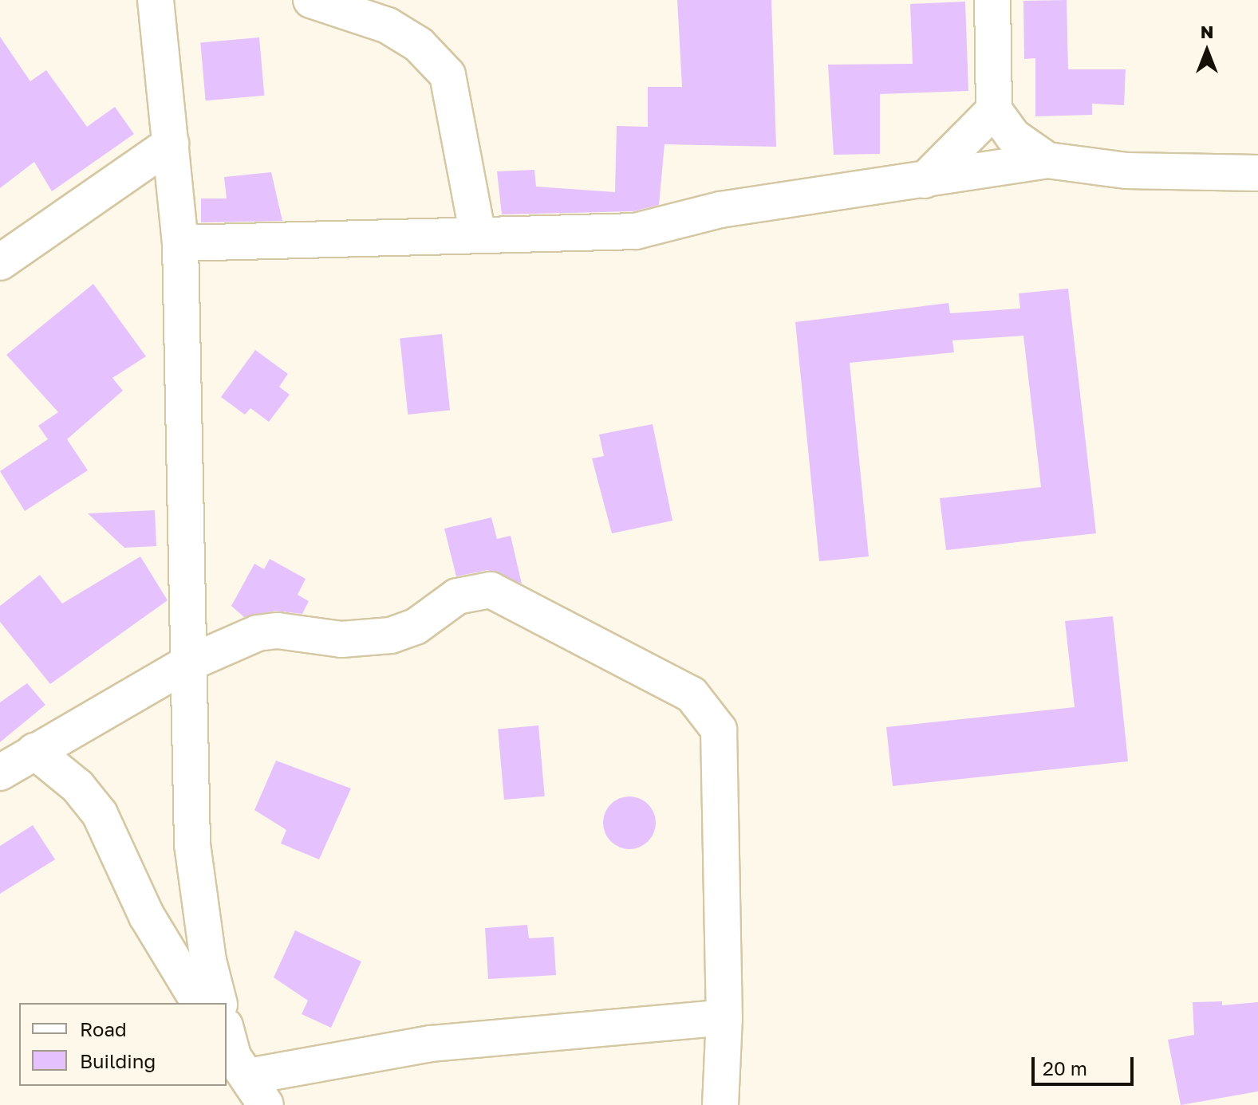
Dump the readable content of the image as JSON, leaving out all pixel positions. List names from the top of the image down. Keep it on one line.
{"legend":["Road","Building"],"scale_bar":"20 m","north":"top"}
